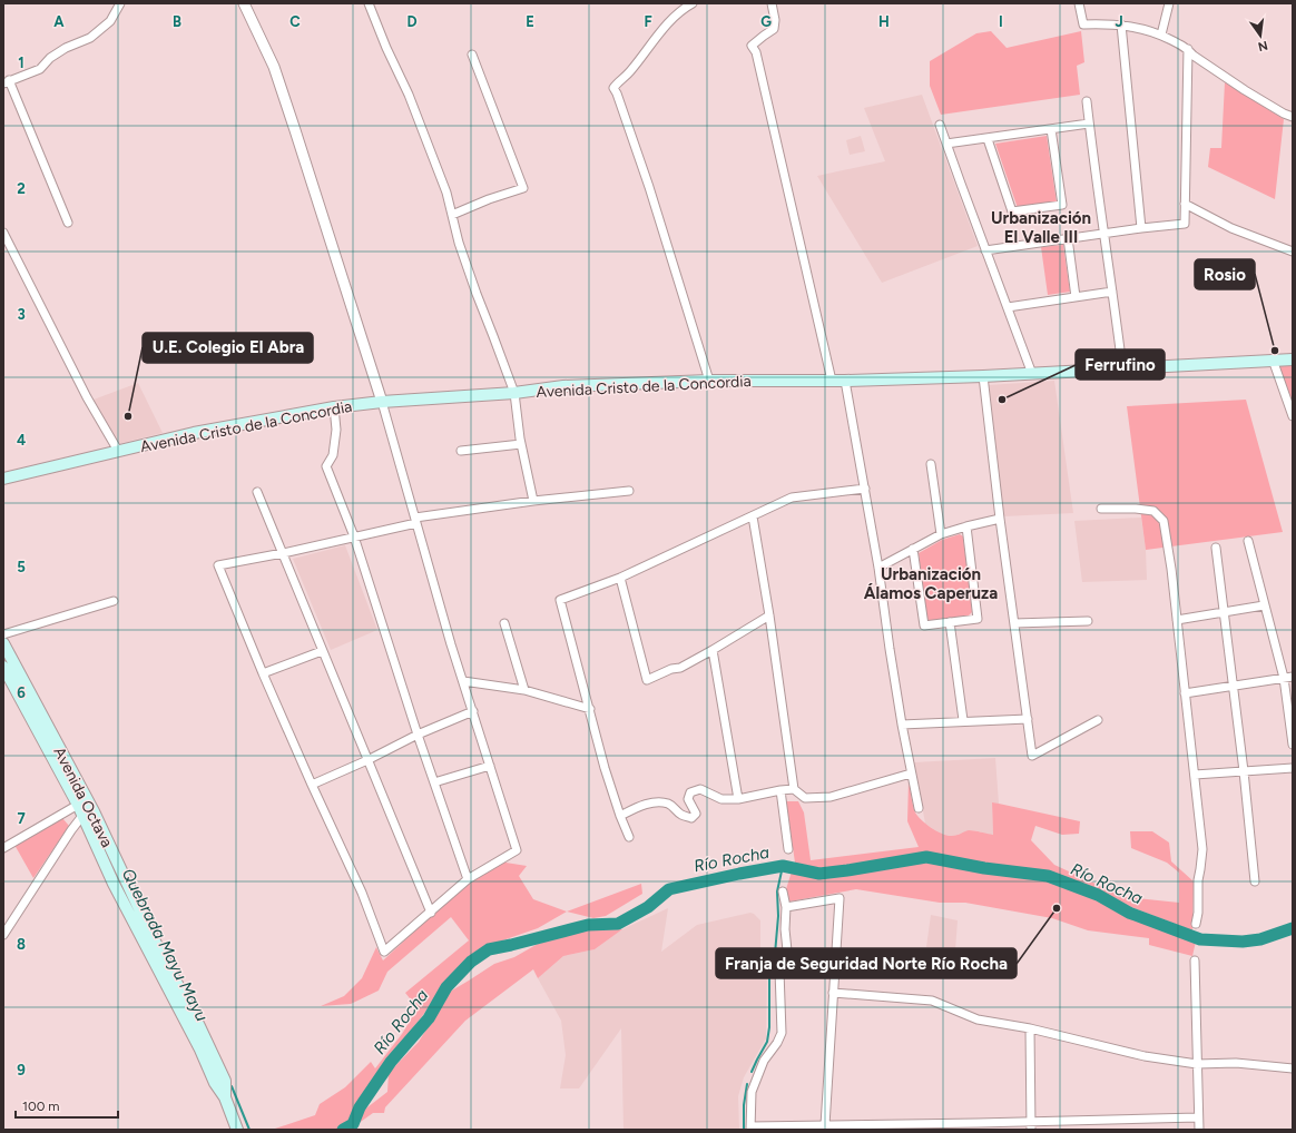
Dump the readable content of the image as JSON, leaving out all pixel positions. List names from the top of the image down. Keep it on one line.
{"streets":{"main road":["Avenida Cristo de la Concordia","Avenida Octava"]},"districts":["Urbanización El Valle III","Urbanización Álamos Caperuza"],"water":["Río Rocha","Quebrada Mayu Mayu"],"places":["Rosio","Ferrufino","U.E. Colegio El Abra","Franja de Seguridad Norte Río Rocha"],"scale_bar":"100 m","north":"bottom","grid":{"columns":["A","B","C","D","E","F","G","H","I","J"],"rows":["1","2","3","4","5","6","7","8","9"]}}
